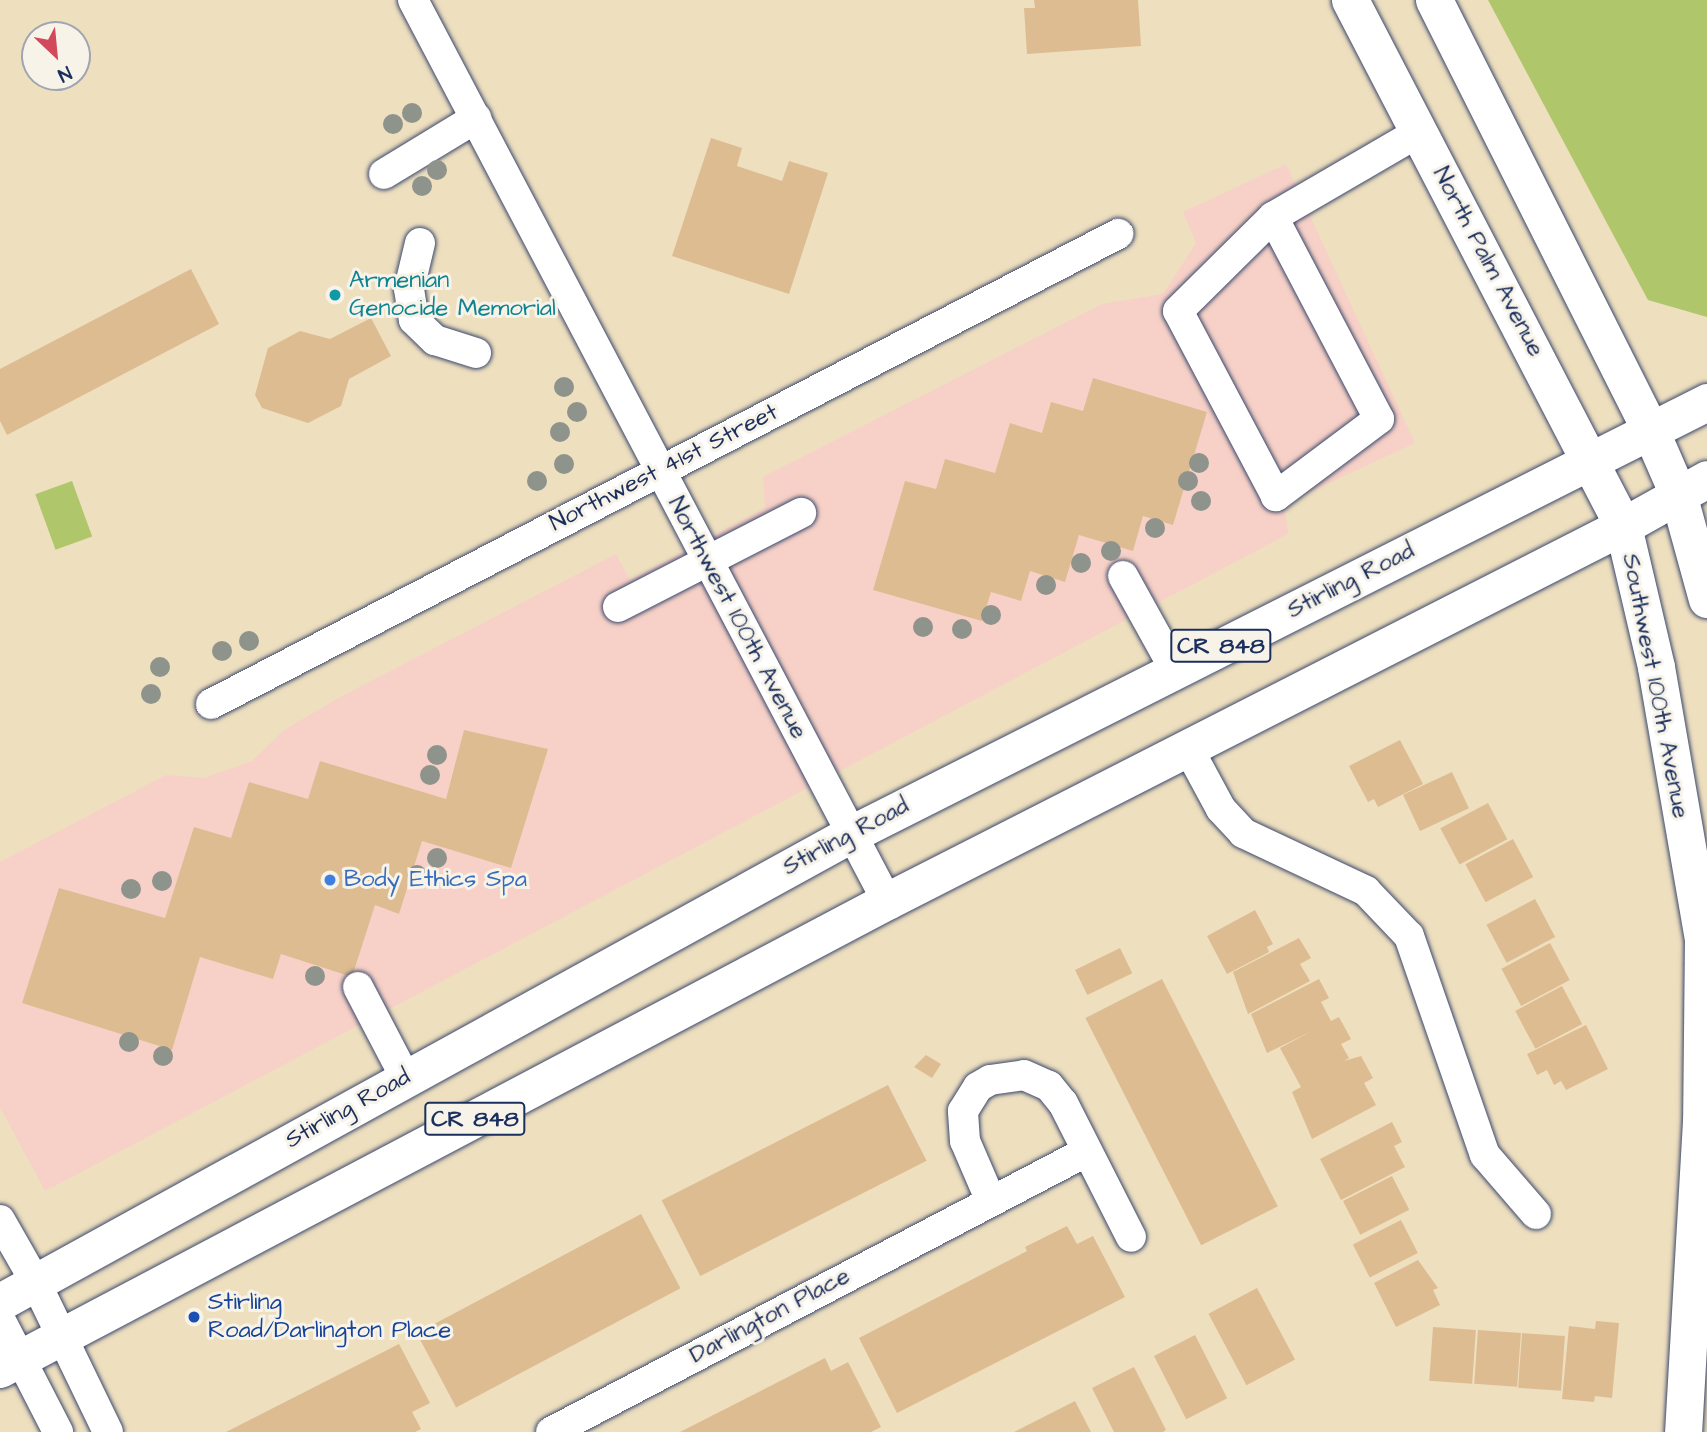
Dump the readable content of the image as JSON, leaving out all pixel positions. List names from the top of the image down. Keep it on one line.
{"streets":{"main road":["North Palm Avenue","Stirling Road","CR 848","Southwest 100th Avenue"],"street":["Northwest 41st Street","Northwest 100th Avenue","Darlington Place"]},"crossings":[["North Palm Avenue","Stirling Road"],["North Palm Avenue","CR 848"],["North Palm Avenue","Southwest 100th Avenue"],["Northwest 41st Street","Northwest 100th Avenue"],["Stirling Road","Northwest 100th Avenue"],["Northwest 100th Avenue","CR 848"],["CR 848","Southwest 100th Avenue"]],"places":["Armenian Genocide Memorial","Body Ethics Spa","Stirling Road/Darlington Place"],"north":"bottom right"}
